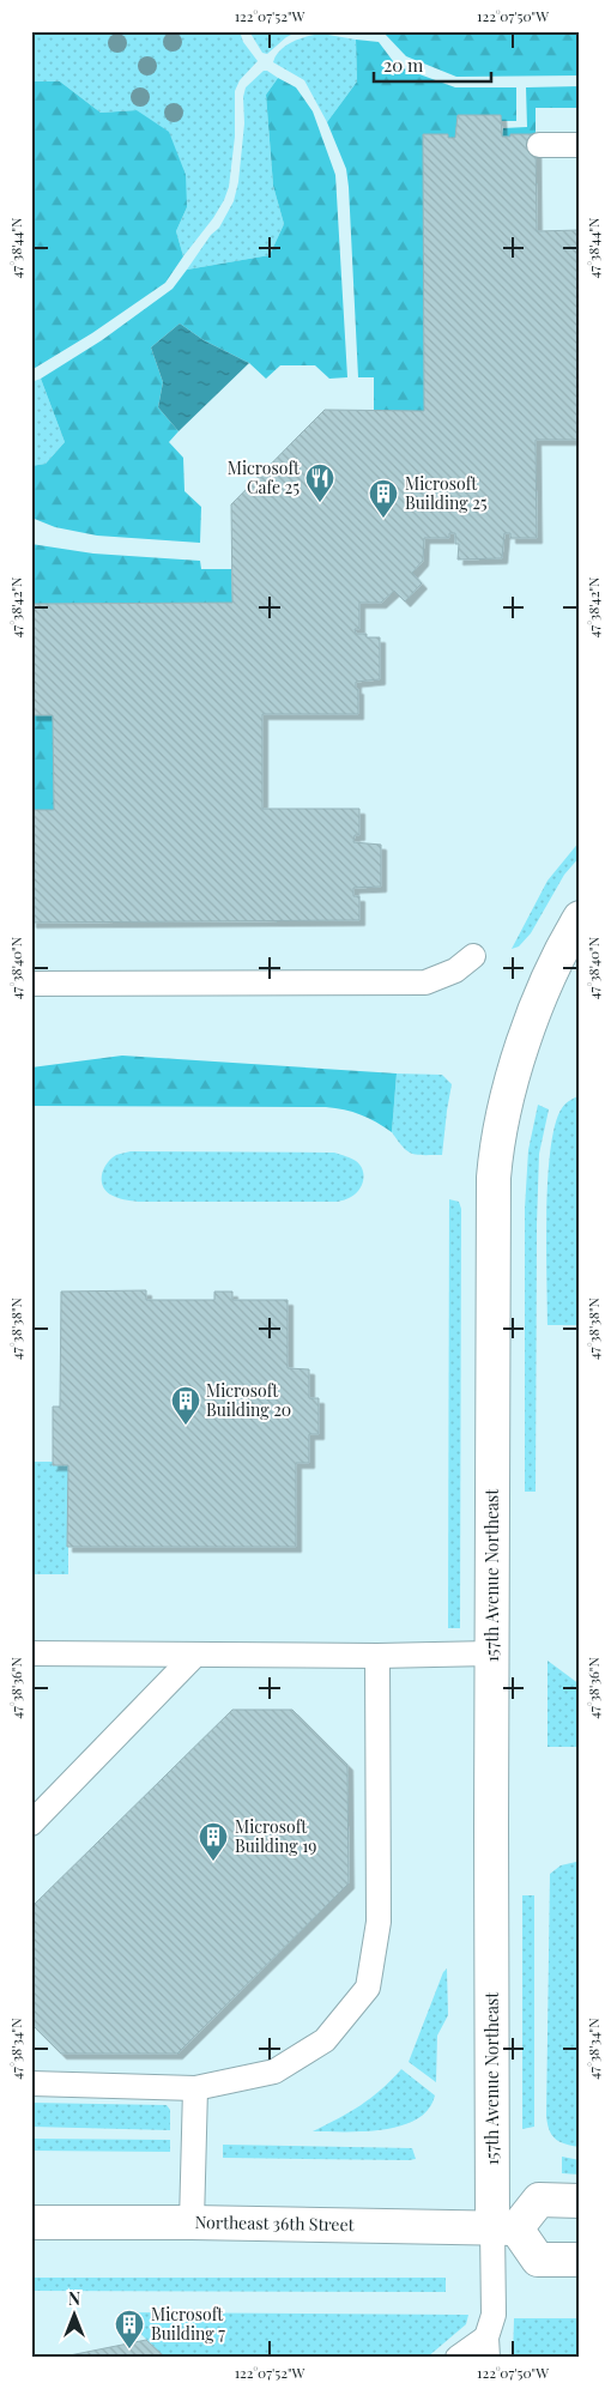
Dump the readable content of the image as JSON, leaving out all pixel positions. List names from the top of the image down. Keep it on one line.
{"streets":{"street":["157th Avenue Northeast","Northeast 36th Street"]},"crossings":[["157th Avenue Northeast","Northeast 36th Street"]],"places":{"restaurant":["Microsoft Cafe 25"],"building":["Microsoft Building 25","Microsoft Building 20","Microsoft Building 19","Microsoft Building 7"]},"scale_bar":"20 m","north":"top","coordinates":["122°07'52\"W","122°07'50\"W","47°38'44\"N","47°38'42\"N","47°38'40\"N","47°38'38\"N","47°38'36\"N","47°38'34\"N"]}
